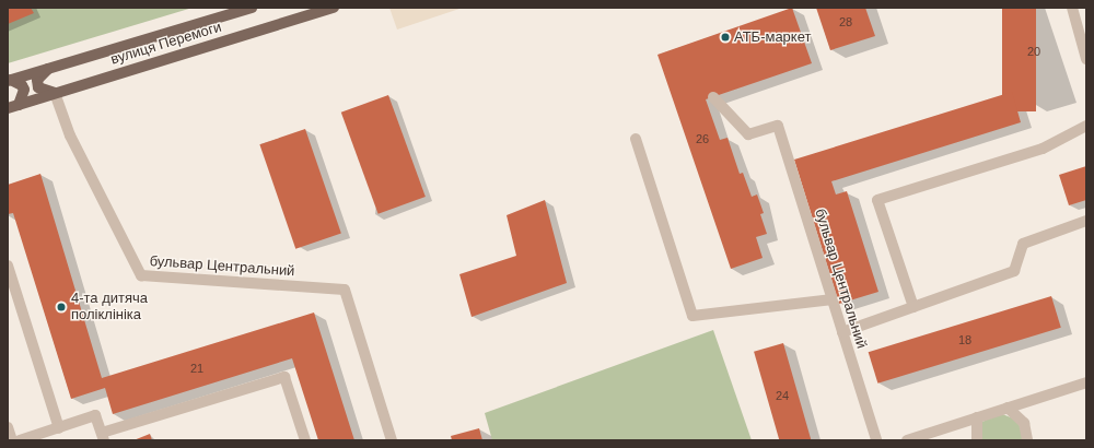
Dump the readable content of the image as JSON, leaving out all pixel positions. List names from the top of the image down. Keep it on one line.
{"streets":{"main road":["вулиця Перемоги"],"street":["бульвар Центральний"]},"crossings":[["вулиця Перемоги","бульвар Центральний"]],"places":["АТБ-маркет","4-та дитяча поліклініка"],"house_numbers":["28","20","26","18","21","24"]}
